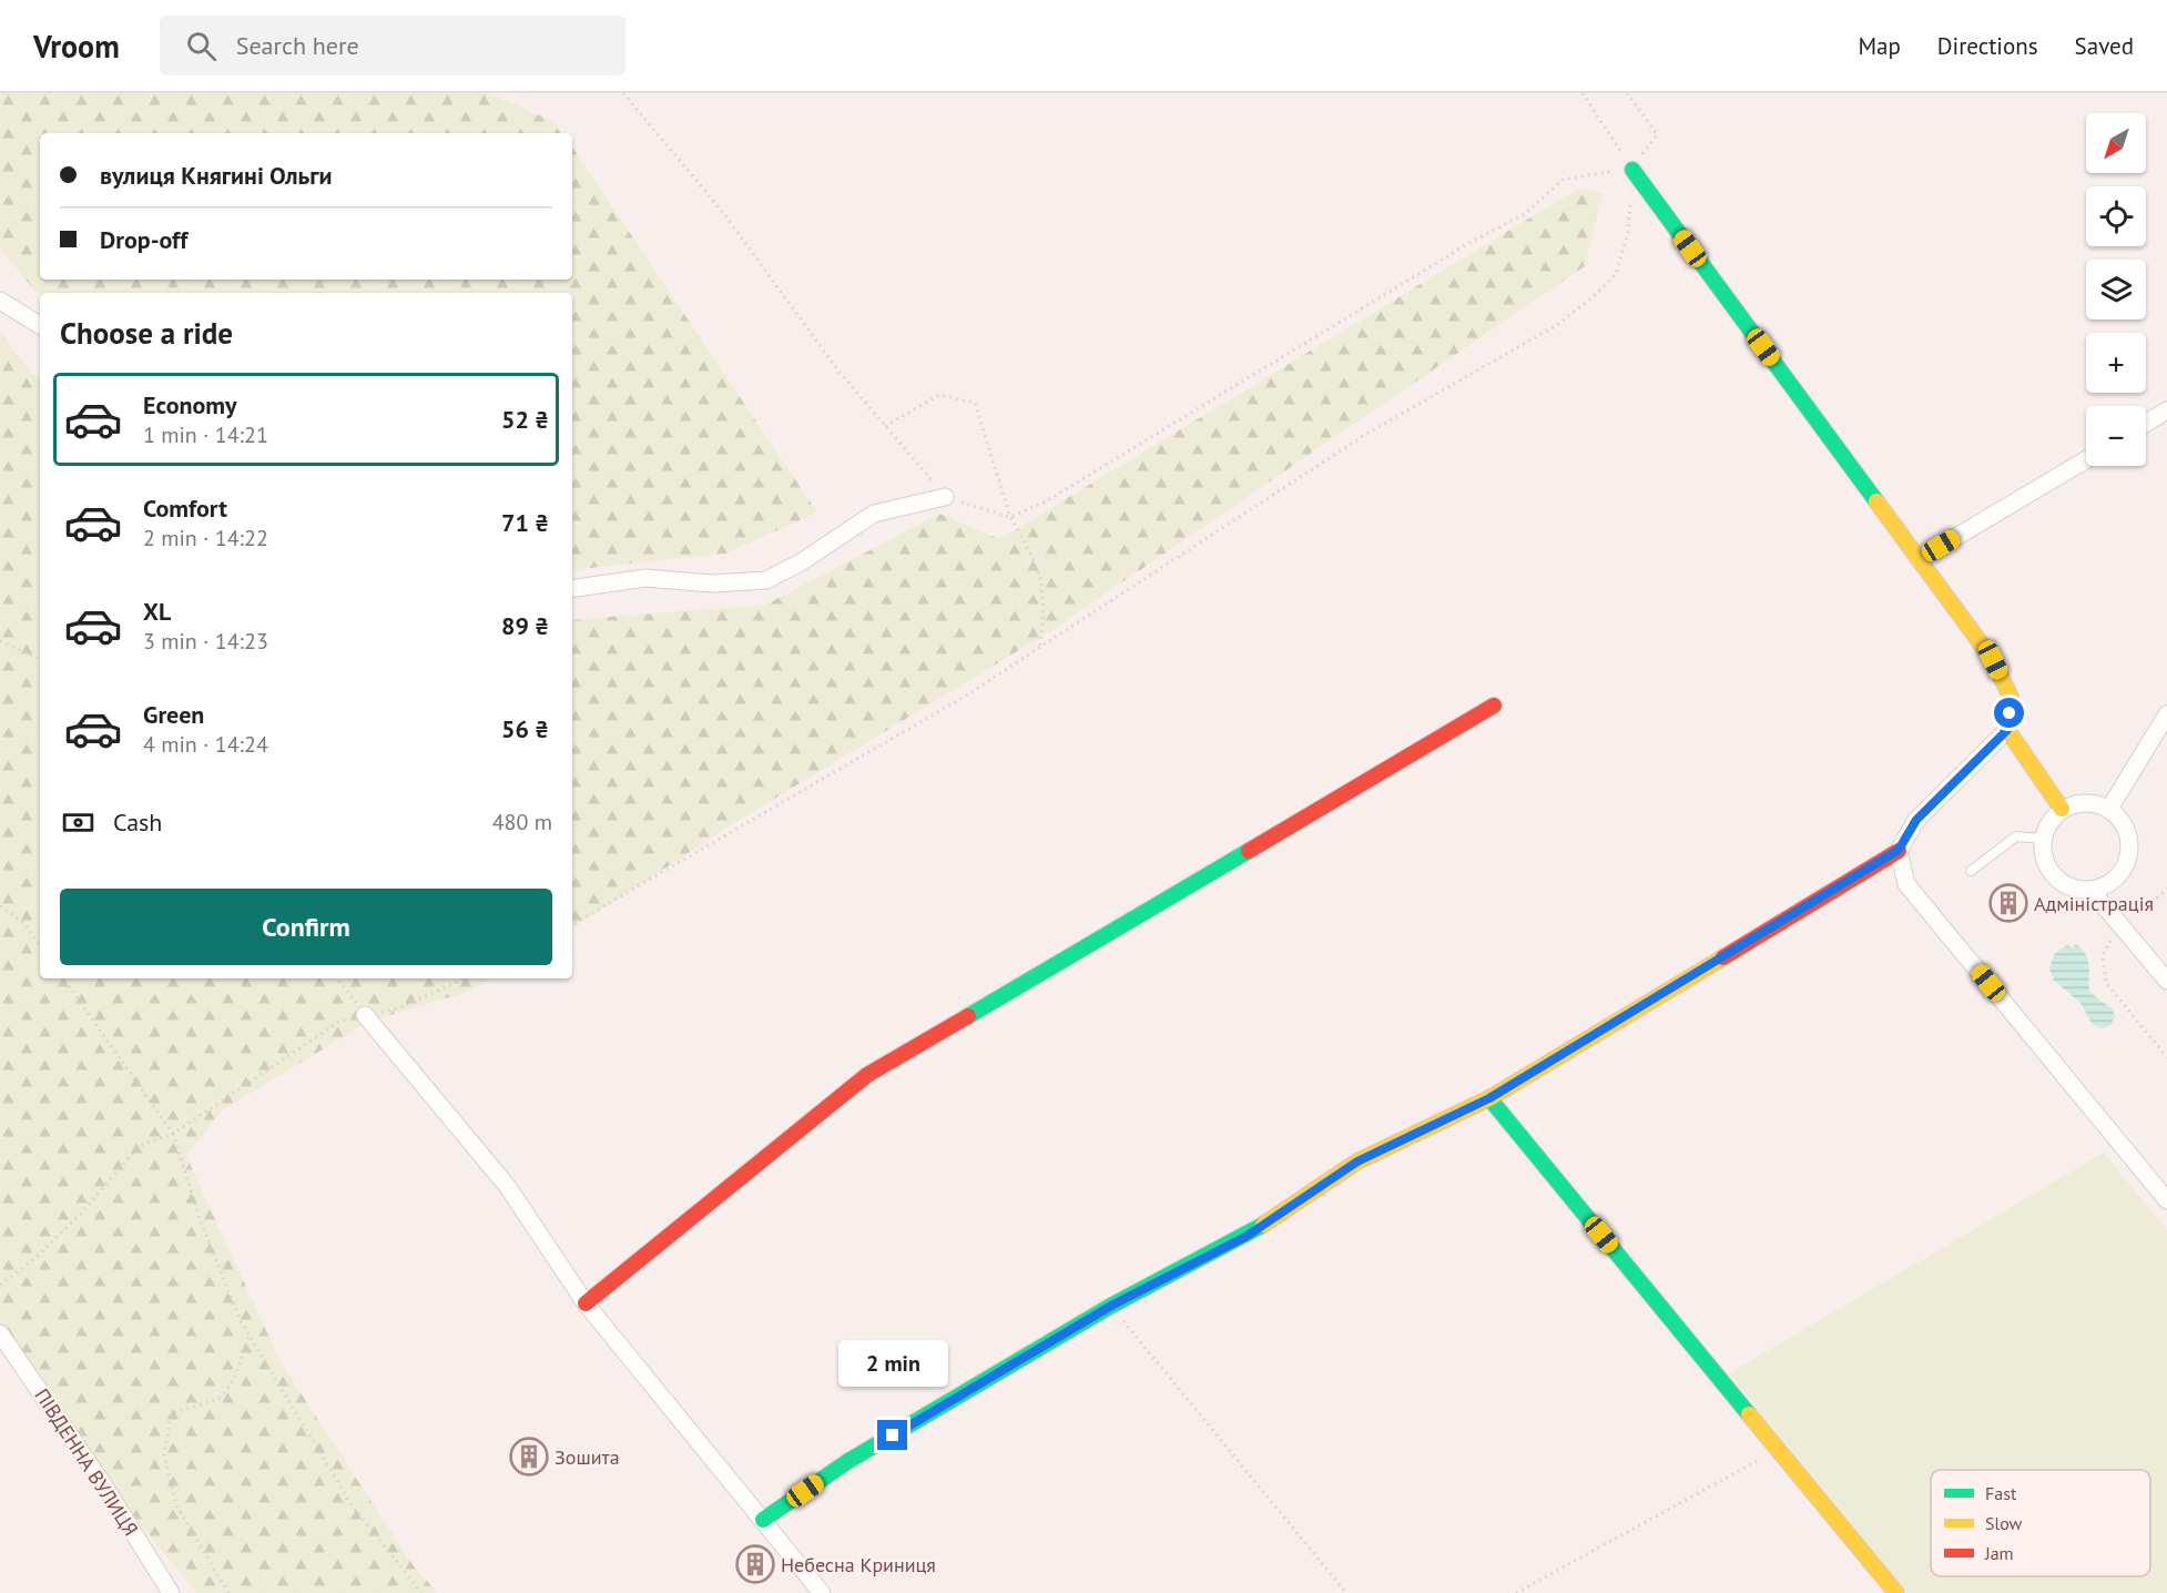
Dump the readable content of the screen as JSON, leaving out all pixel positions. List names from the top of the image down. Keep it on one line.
{"streets":{"street":["ПІВДЕННА ВУЛИЦЯ"]},"places":{"building":["Адміністрація","Зошита","Небесна Криниця"]},"legend":["Fast","Slow","Jam"],"north":"bottom left","page":{"header":"Vroom","search":"Search here","nav":["Map","Directions","Saved"],"map_buttons":["+","−"],"banner":["вулиця Княгині Ольги","Drop-off"],"heading":"Choose a ride","list":[{"name":"Economy","note":"1 min · 14:21","value":"52 ₴"},{"name":"Comfort","note":"2 min · 14:22","value":"71 ₴"},{"name":"XL","note":"3 min · 14:23","value":"89 ₴"},{"name":"Green","note":"4 min · 14:24","value":"56 ₴"}],"pay":["Cash","480 m"],"buttons":"Confirm","bubble":"2 min"}}
